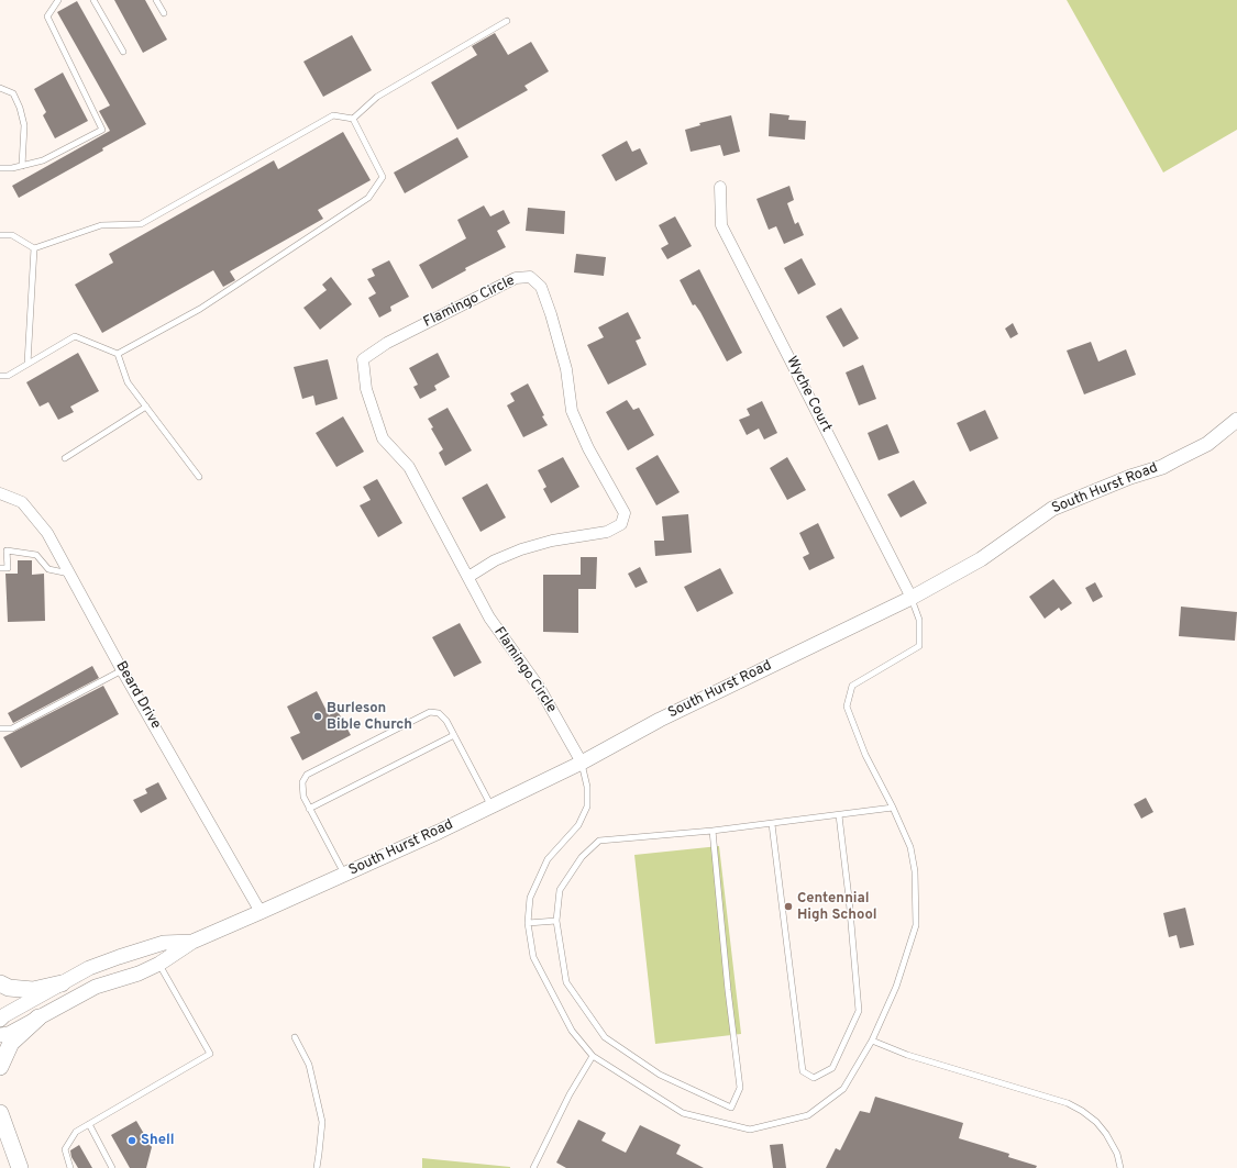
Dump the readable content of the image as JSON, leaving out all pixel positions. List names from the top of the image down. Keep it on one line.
{"streets":{"street":["Flamingo Circle","Wyche Court","South Hurst Road","Beard Drive"]},"crossings":[["Flamingo Circle","South Hurst Road"],["Wyche Court","South Hurst Road"],["South Hurst Road","Beard Drive"]],"places":["Burleson Bible Church","Centennial High School","Shell"]}
